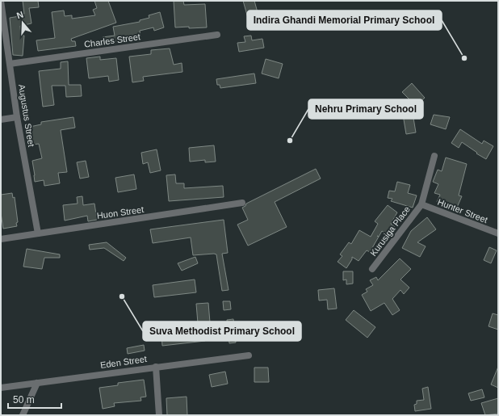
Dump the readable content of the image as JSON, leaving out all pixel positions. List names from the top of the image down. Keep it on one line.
{"streets":{"street":["Charles Street","Augustus Street","Hunter Street","Huon Street","Kurusiga Place","Eden Street"]},"crossings":[["Charles Street","Augustus Street"],["Augustus Street","Huon Street"],["Hunter Street","Kurusiga Place"]],"places":["Indira Ghandi Memorial Primary School","Nehru Primary School","Suva Methodist Primary School"],"scale_bar":"50 m","north":"top"}
